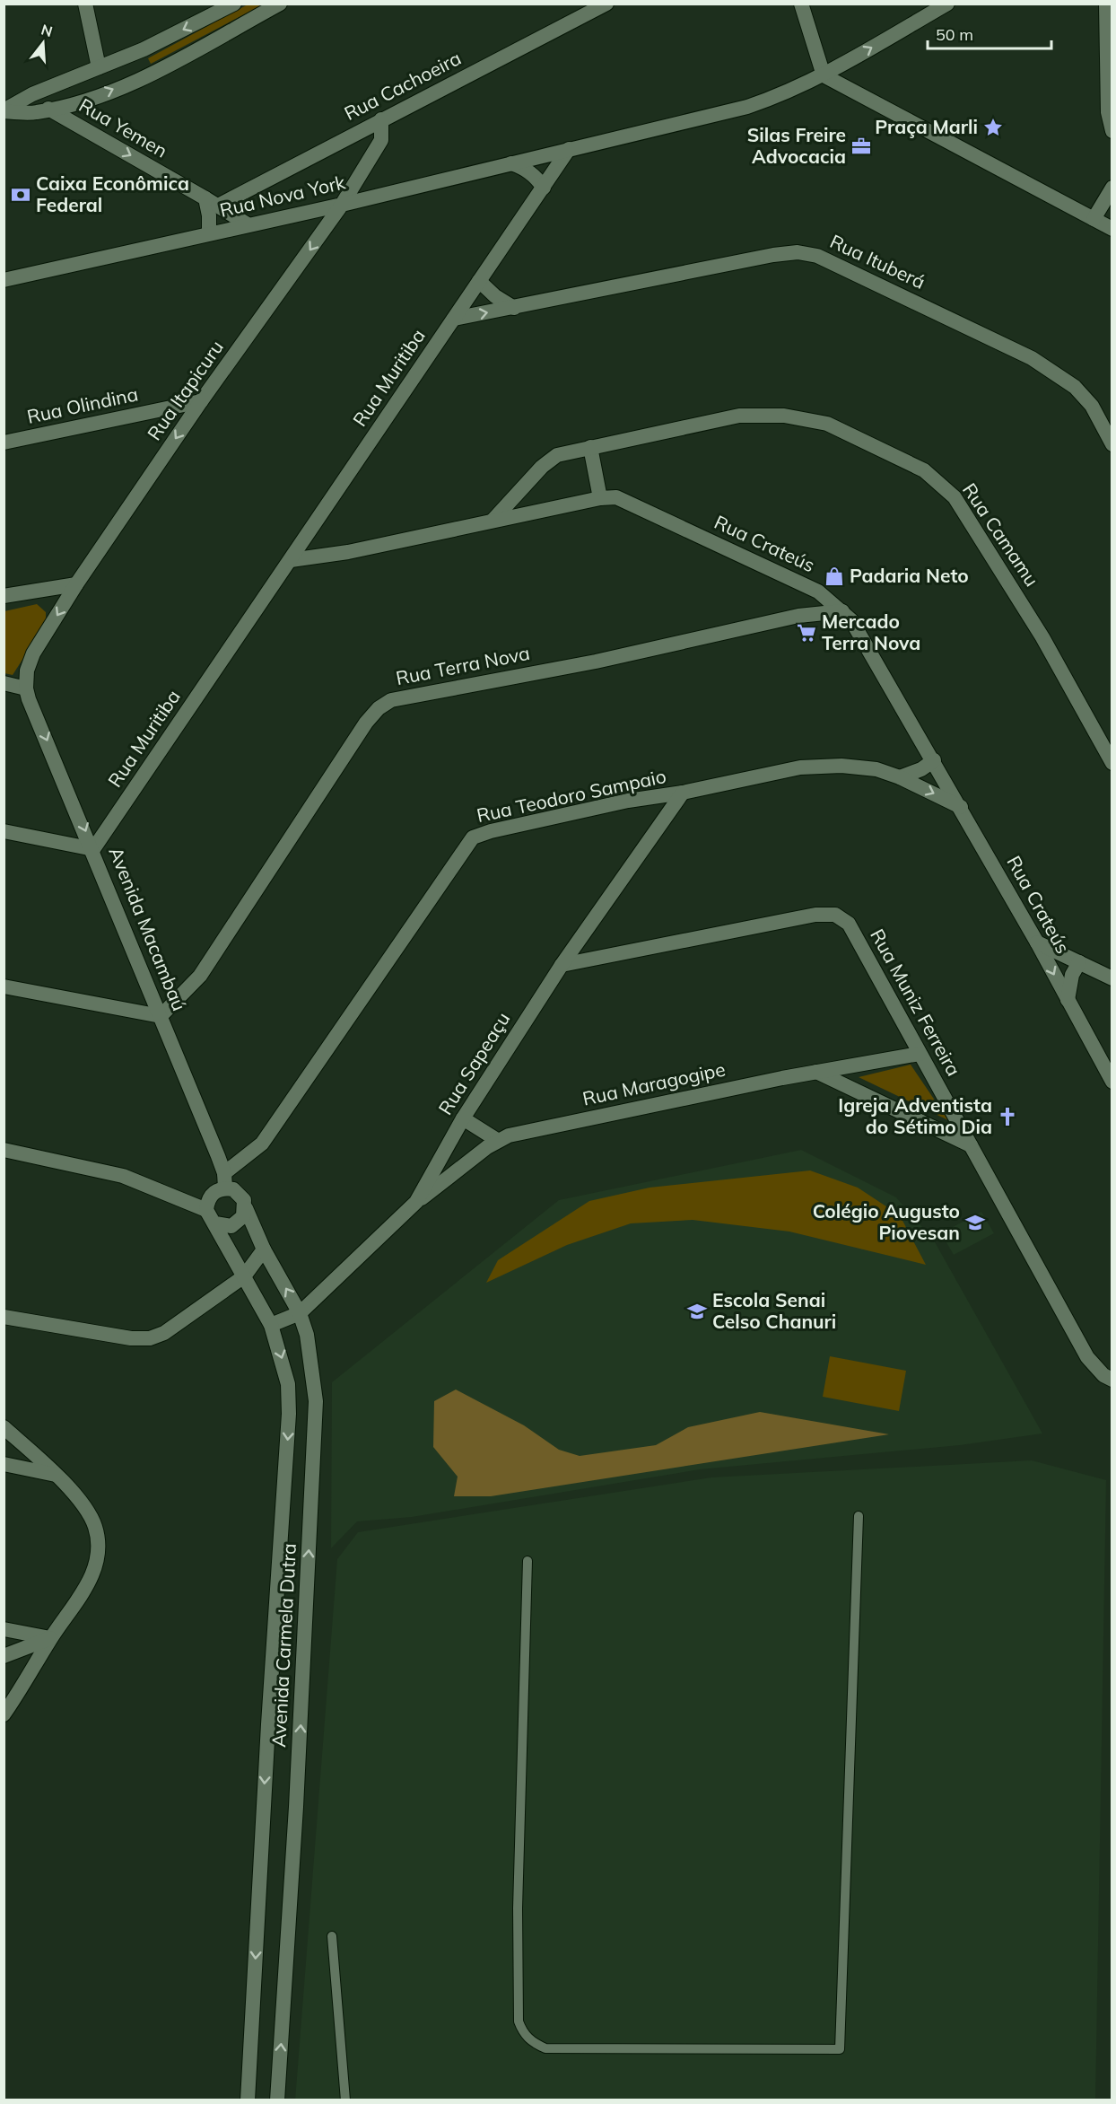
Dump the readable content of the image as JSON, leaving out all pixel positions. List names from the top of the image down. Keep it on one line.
{"streets":{"street":["Rua Cachoeira","Rua Yemen","Rua Nova York","Rua Ituberá","Rua Muritiba","Rua Itapicuru","Rua Olindina","Rua Camamu","Rua Crateús","Rua Terra Nova","Rua Teodoro Sampaio","Avenida Macambaú","Rua Muniz Ferreira","Rua Sapeaçu","Rua Maragogipe","Avenida Carmela Dutra"]},"crossings":[["Rua Cachoeira","Rua Yemen"],["Rua Cachoeira","Rua Itapicuru"],["Rua Yemen","Rua Nova York"],["Rua Nova York","Rua Muritiba"],["Rua Nova York","Rua Itapicuru"],["Rua Ituberá","Rua Muritiba"],["Rua Muritiba","Rua Crateús"],["Rua Muritiba","Avenida Macambaú"],["Rua Itapicuru","Rua Olindina"],["Rua Itapicuru","Avenida Macambaú"],["Rua Camamu","Rua Crateús"],["Rua Crateús","Rua Terra Nova"],["Rua Crateús","Rua Teodoro Sampaio"],["Rua Terra Nova","Avenida Macambaú"],["Rua Teodoro Sampaio","Avenida Macambaú"],["Rua Teodoro Sampaio","Rua Sapeaçu"],["Rua Teodoro Sampaio","Avenida Carmela Dutra"],["Avenida Macambaú","Avenida Carmela Dutra"],["Rua Muniz Ferreira","Rua Sapeaçu"],["Rua Muniz Ferreira","Rua Maragogipe"],["Rua Sapeaçu","Rua Maragogipe"],["Rua Sapeaçu","Avenida Carmela Dutra"]],"one_way":["Rua Yemen","Rua Itapicuru"],"places":{"place":["Praça Marli"],"office":["Silas Freire Advocacia"],"bank":["Caixa Econômica Federal"],"shop":["Padaria Neto"],"supermarket":["Mercado Terra Nova"],"church":["Igreja Adventista do Sétimo Dia"],"school or university":["Colégio Augusto Piovesan","Escola Senai Celso Chanuri"]},"scale_bar":"50 m","north":"top"}
